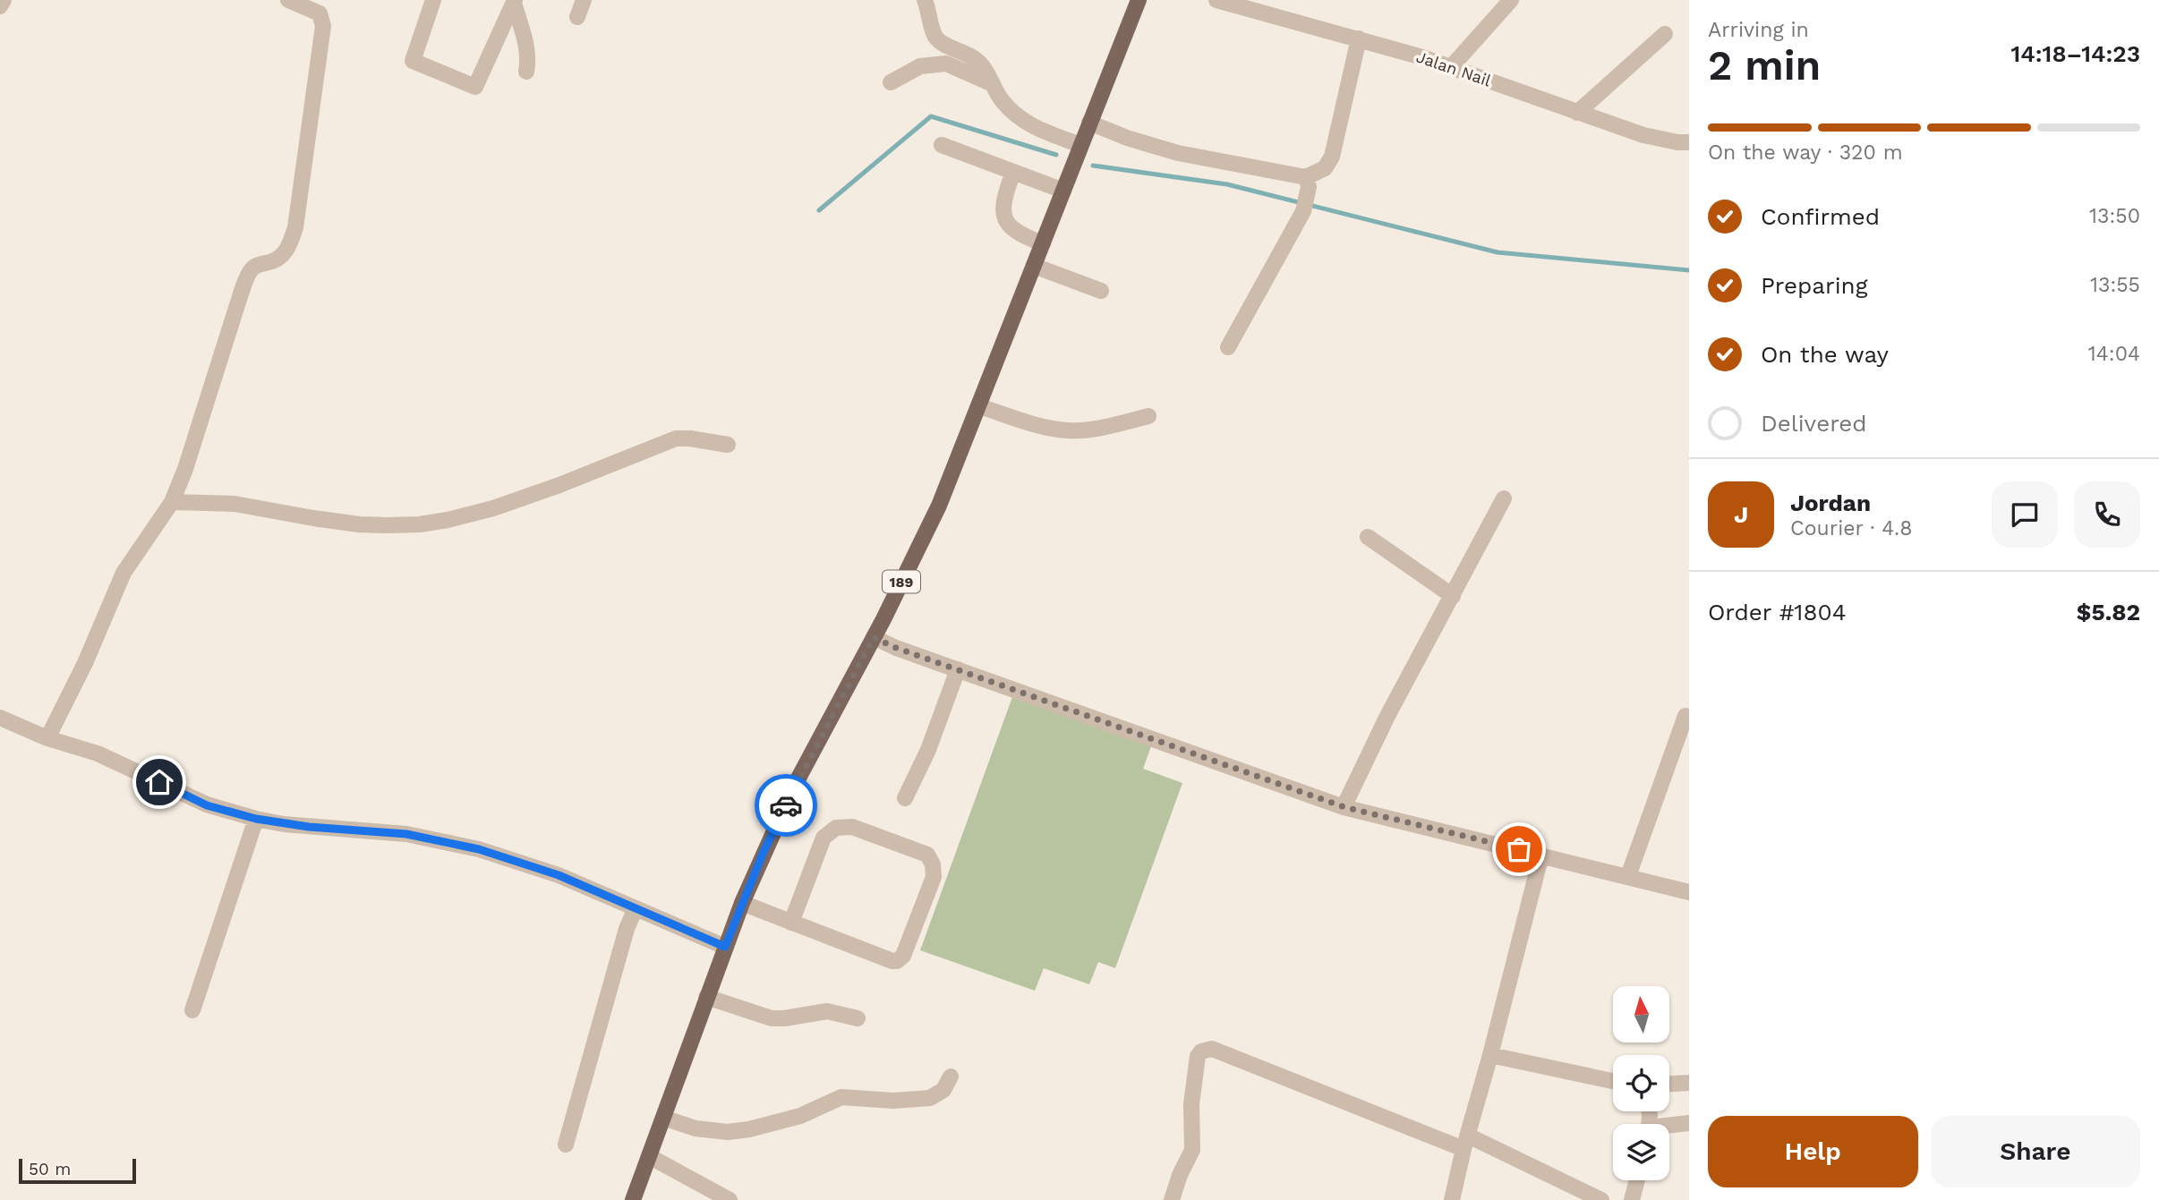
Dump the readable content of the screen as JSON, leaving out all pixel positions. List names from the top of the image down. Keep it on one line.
{"streets":{"main road":["189"],"street":["Jalan Nail"]},"scale_bar":"50 m","north":"top","page":{"heading":["2 min","Arriving in","14:18–14:23"],"panel":["Jordan","Courier · 4.8","Order #1804","$5.82"],"bar":"On the way · 320 m","list":[["Confirmed","13:50"],["Preparing","13:55"],["On the way","14:04"],"Delivered"],"round":"J","buttons":["Help","Share"],"scale":"50 m"}}
